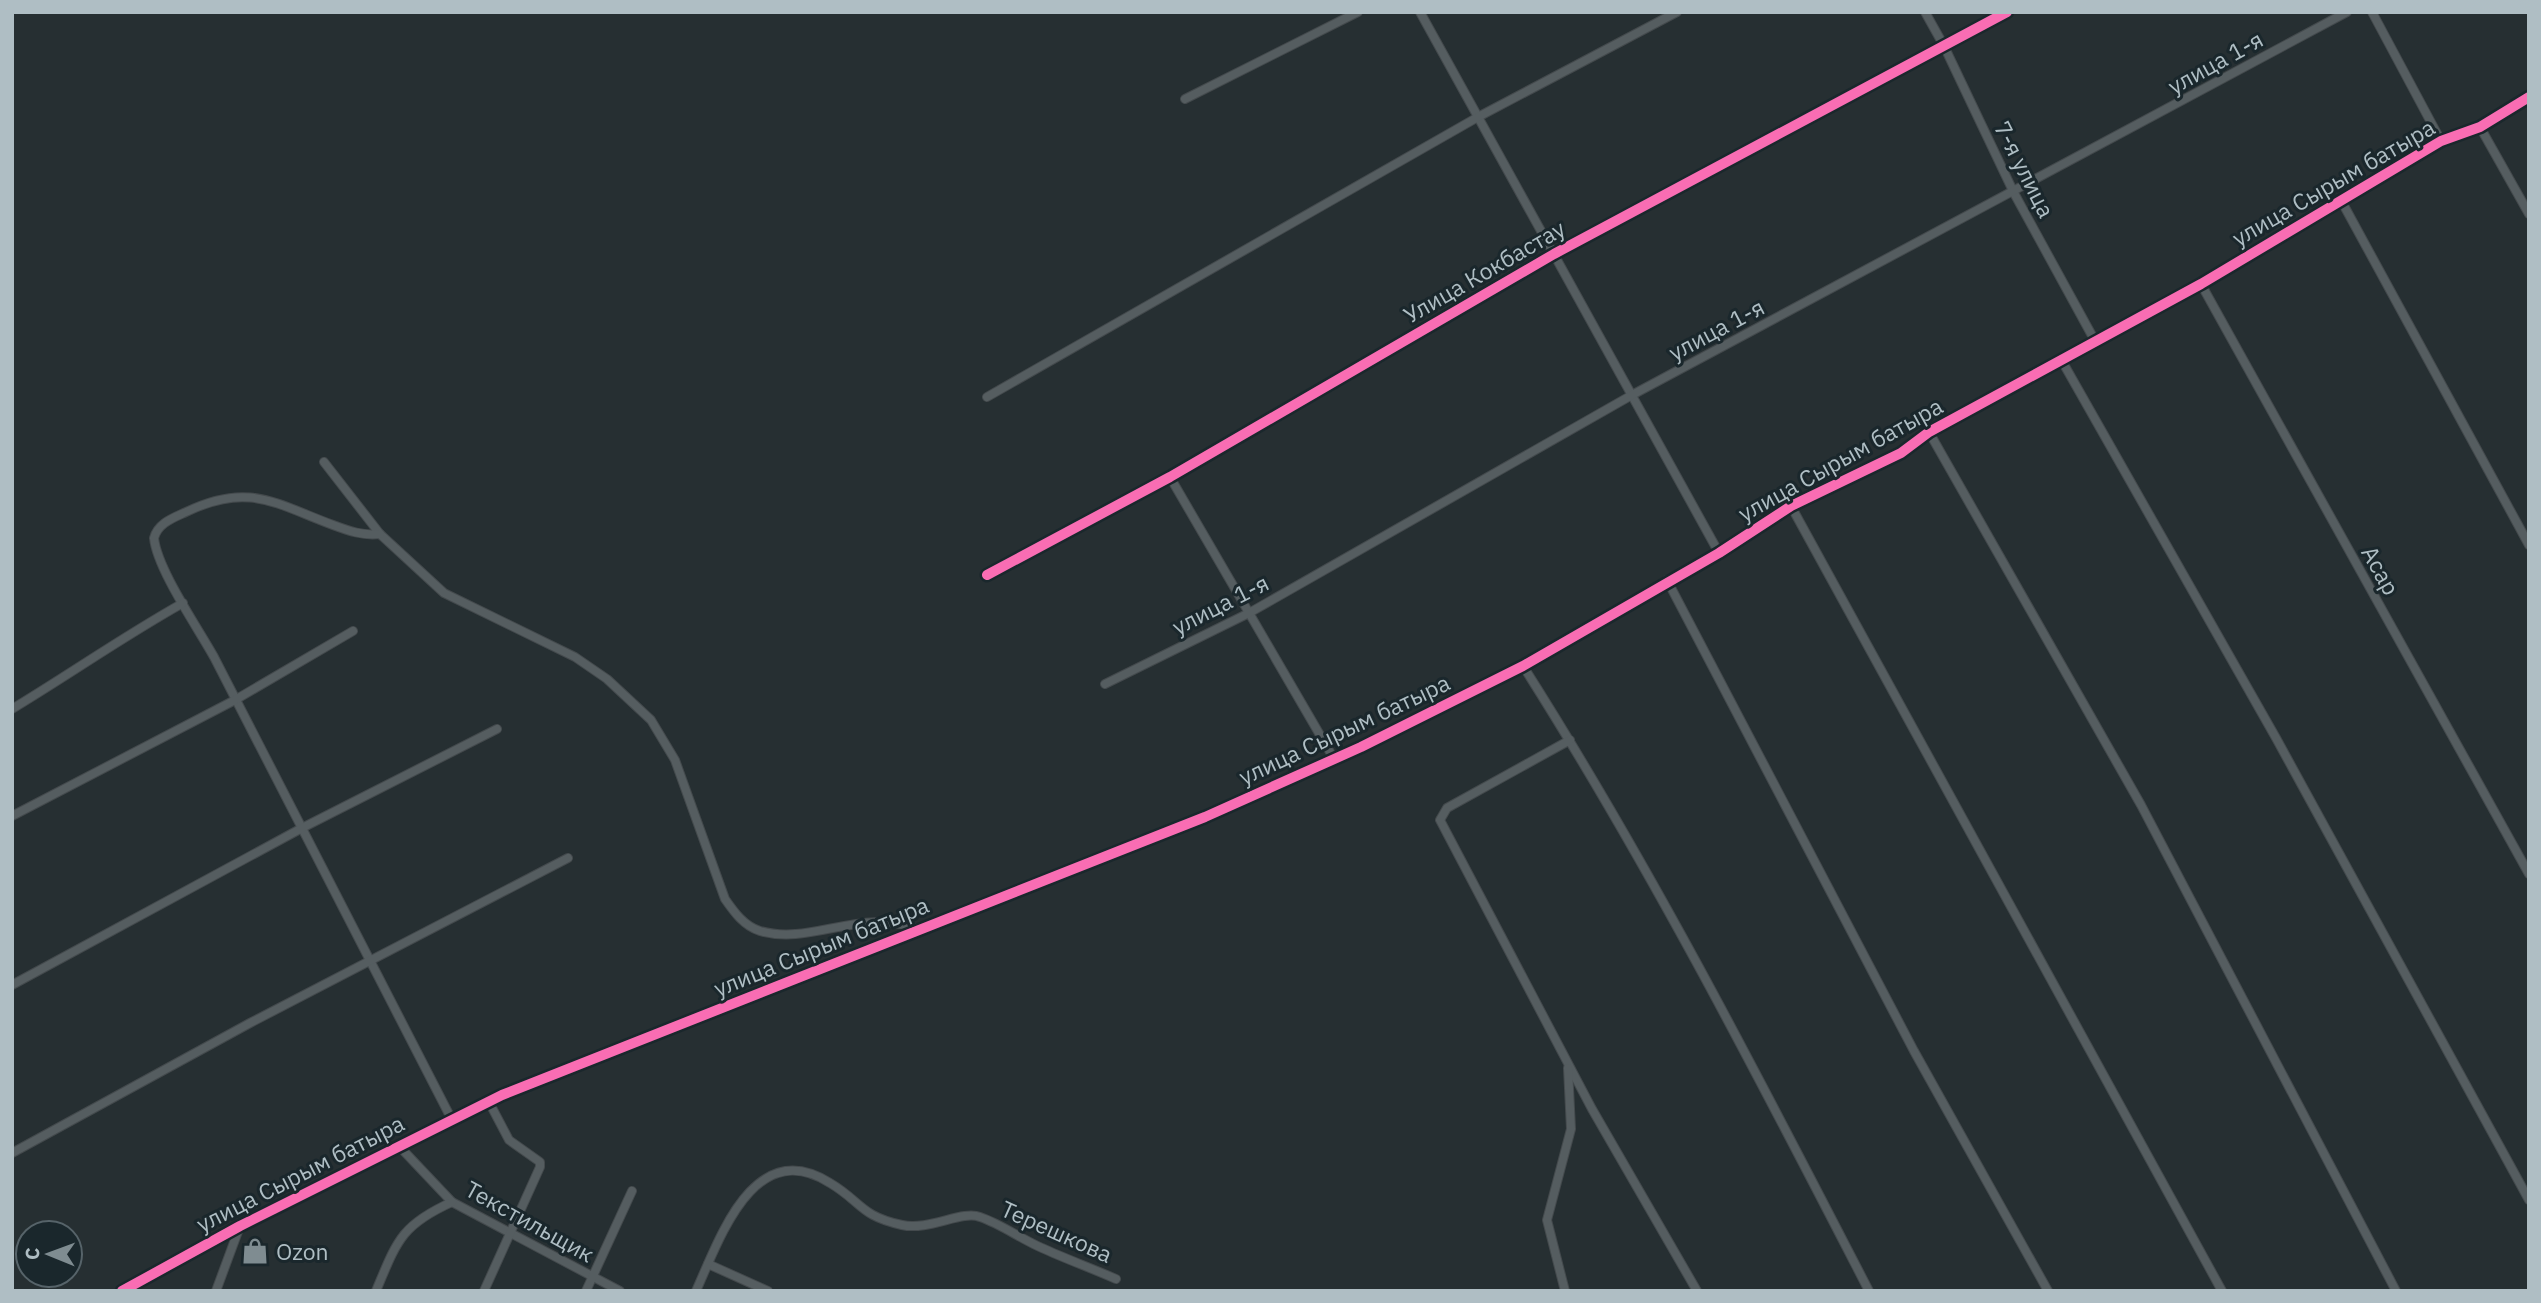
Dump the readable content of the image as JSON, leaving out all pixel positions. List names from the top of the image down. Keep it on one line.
{"streets":{"street":["улица 1-я","7-я улица","улица Сырым батыра","Улица Кокбастау","Асар","Текстильщик","Терешкова"]},"crossings":[["улица 1-я","7-я улица"],["7-я улица","улица Сырым батыра"],["7-я улица","Улица Кокбастау"],["улица Сырым батыра","Асар"],["улица Сырым батыра","Текстильщик"]],"places":{"shop":["Ozon"]},"north":"left"}
